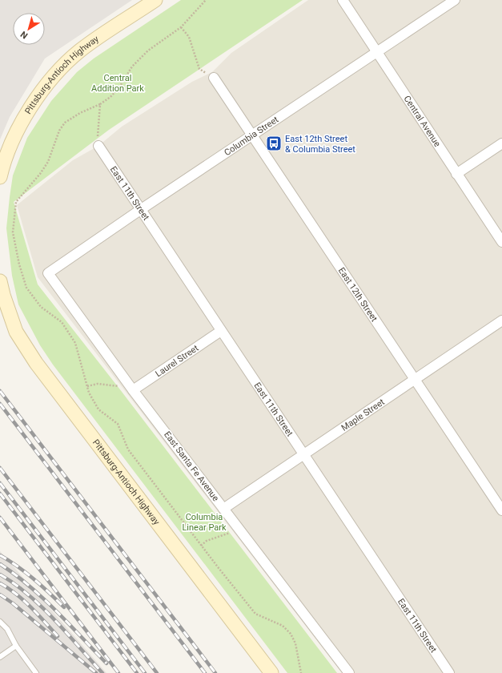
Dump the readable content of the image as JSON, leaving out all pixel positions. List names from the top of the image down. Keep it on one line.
{"streets":{"main road":["Pittsburg-Antioch Highway"],"street":["Central Avenue","Columbia Street","East 11th Street","East 12th Street","Laurel Street","Maple Street","East Santa Fe Avenue"]},"crossings":[["Central Avenue","Columbia Street"],["Columbia Street","East 11th Street"],["Columbia Street","East 12th Street"],["Columbia Street","East Santa Fe Avenue"],["East 11th Street","Laurel Street"],["East 11th Street","Maple Street"],["East 12th Street","Maple Street"],["Laurel Street","East Santa Fe Avenue"],["Maple Street","East Santa Fe Avenue"]],"parks":["Central Addition Park","Columbia Linear Park"],"places":{"bus stop":["East 12th Street & Columbia Street"]},"north":"bottom left"}
